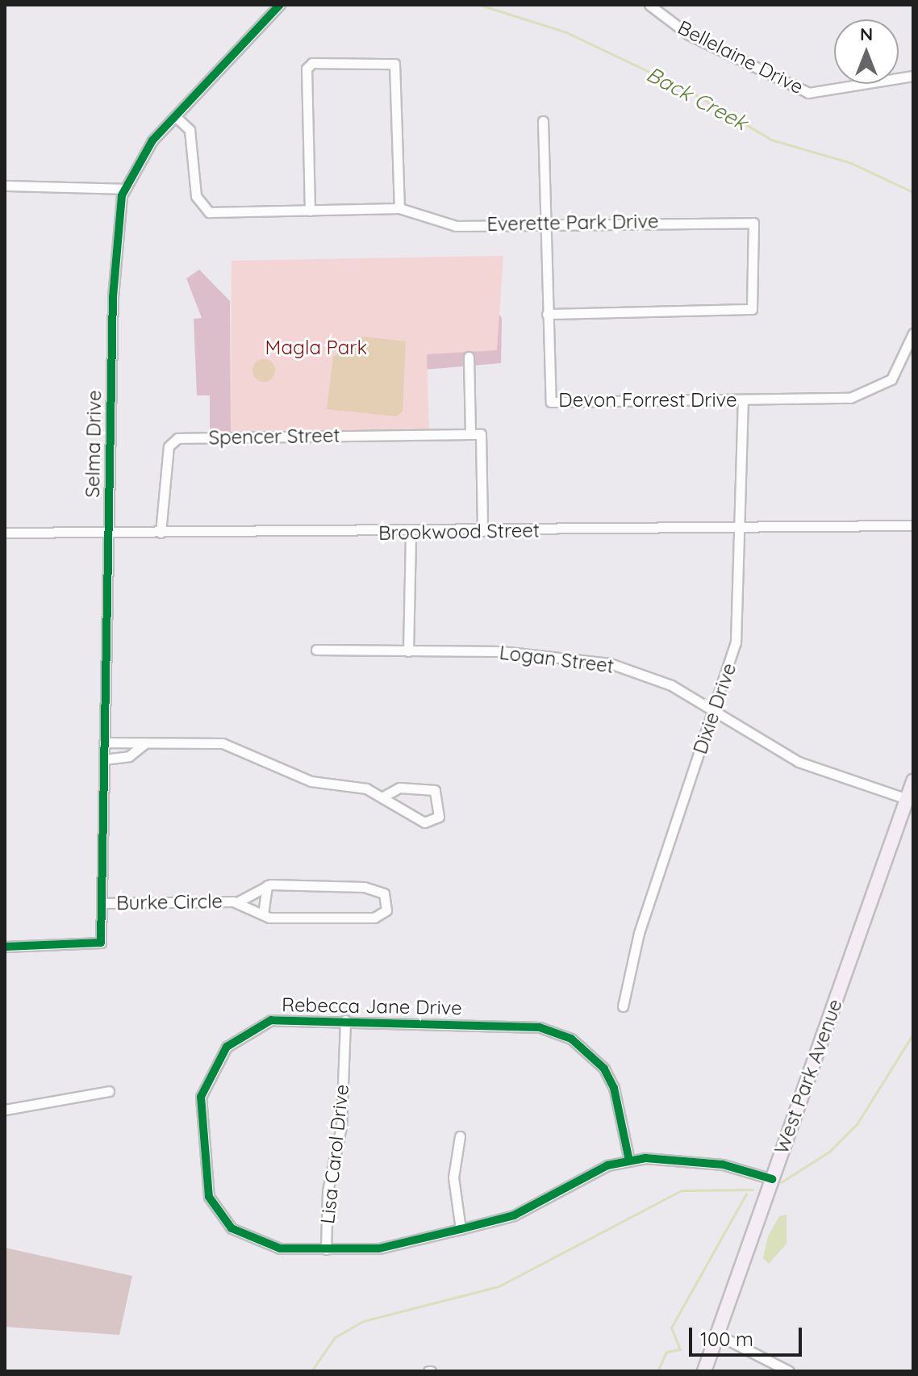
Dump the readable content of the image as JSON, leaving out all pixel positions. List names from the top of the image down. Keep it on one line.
{"streets":{"main road":["West Park Avenue"],"street":["Bellelaine Drive","Everette Park Drive","Devon Forrest Drive","Spencer Street","Selma Drive","Brookwood Street","Logan Street","Dixie Drive","Burke Circle","Rebecca Jane Drive","Lisa Carol Drive"]},"crossings":[["Everette Park Drive","Devon Forrest Drive"],["Everette Park Drive","Selma Drive"],["Devon Forrest Drive","Dixie Drive"],["Spencer Street","Brookwood Street"],["Selma Drive","Brookwood Street"],["Selma Drive","Burke Circle"],["Brookwood Street","Dixie Drive"],["Logan Street","Dixie Drive"],["Logan Street","West Park Avenue"],["Rebecca Jane Drive","West Park Avenue"],["Rebecca Jane Drive","Lisa Carol Drive"]],"water":["Back Creek"],"parks":["Magla Park"],"scale_bar":"100 m","north":"top"}
